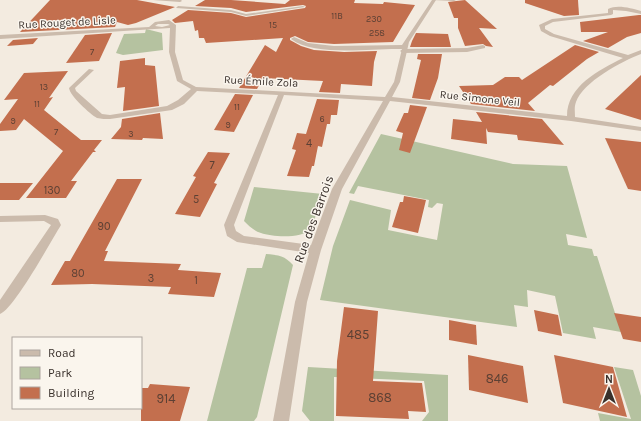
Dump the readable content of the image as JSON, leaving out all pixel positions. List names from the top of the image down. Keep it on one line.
{"streets":{"street":["Rue Rouget de Lisle","Rue Émile Zola","Rue Simone Veil","Rue des Barrois"]},"crossings":[["Rue Émile Zola","Rue Simone Veil"],["Rue Émile Zola","Rue des Barrois"],["Rue Simone Veil","Rue des Barrois"]],"house_numbers":["11B","230","15","258","7","13","11","11","6","9","9","7","3","4","7","130","5","90","80","3","1","485","846","868","914"],"legend":["Road","Park","Building"],"north":"top"}
